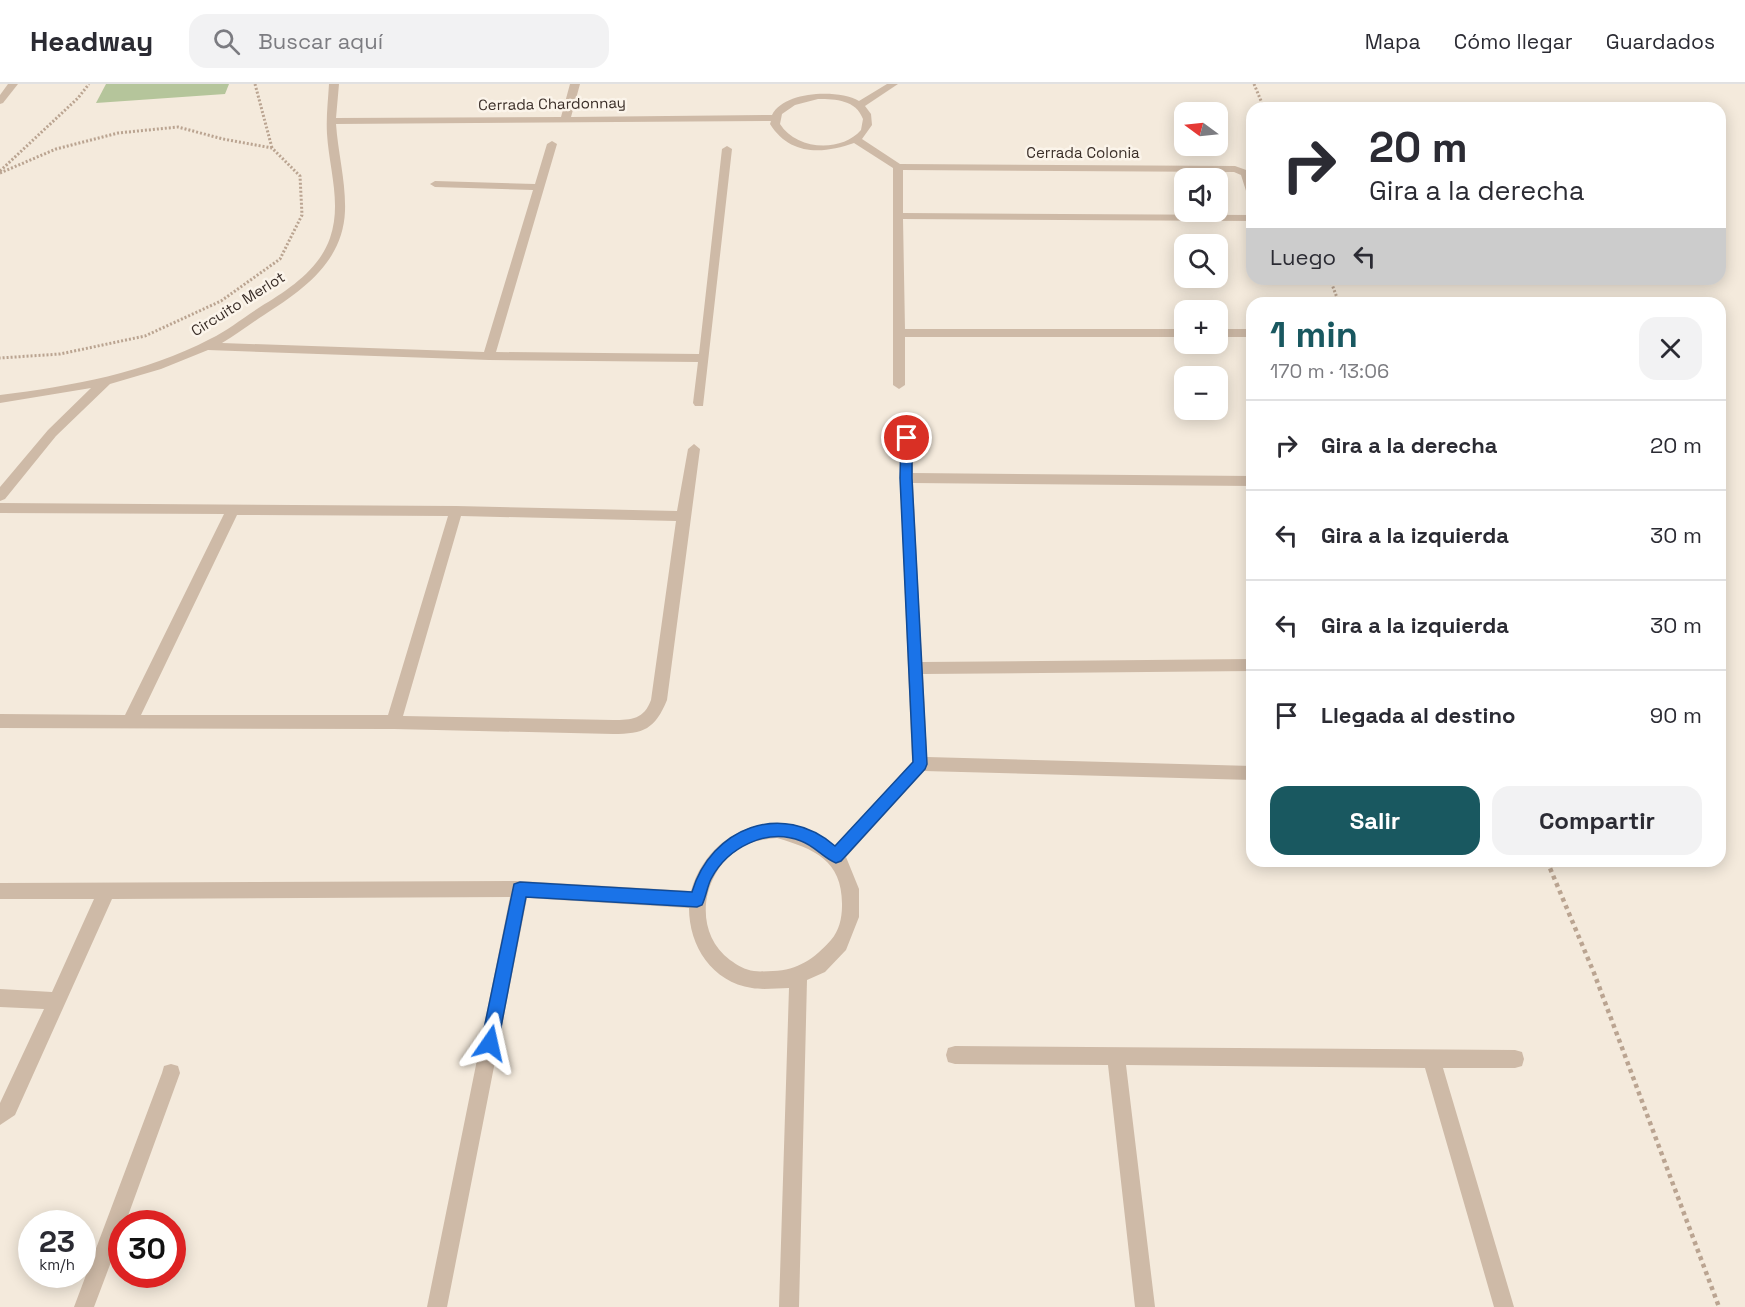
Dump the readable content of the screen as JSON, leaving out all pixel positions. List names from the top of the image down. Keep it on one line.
{"streets":{"street":["Cerrada Chardonnay","Cerrada Colonia","Circuito Merlot"]},"crossings":[["Cerrada Chardonnay","Circuito Merlot"]],"north":"left","page":{"header":"Headway","search":"Buscar aquí","nav":["Mapa","Cómo llegar","Guardados"],"map_buttons":["+","−"],"turn":["20 m","Gira a la derecha"],"then":"Luego","heading":["1 min","170 m · 13:06"],"list":[{"name":"Gira a la derecha","value":"20 m"},{"name":"Gira a la izquierda","value":"30 m"},{"name":"Gira a la izquierda","value":"30 m"},{"name":"Llegada al destino","value":"90 m"}],"buttons":["Salir","Compartir"],"speed":"23 km/h","limit":"30"}}
